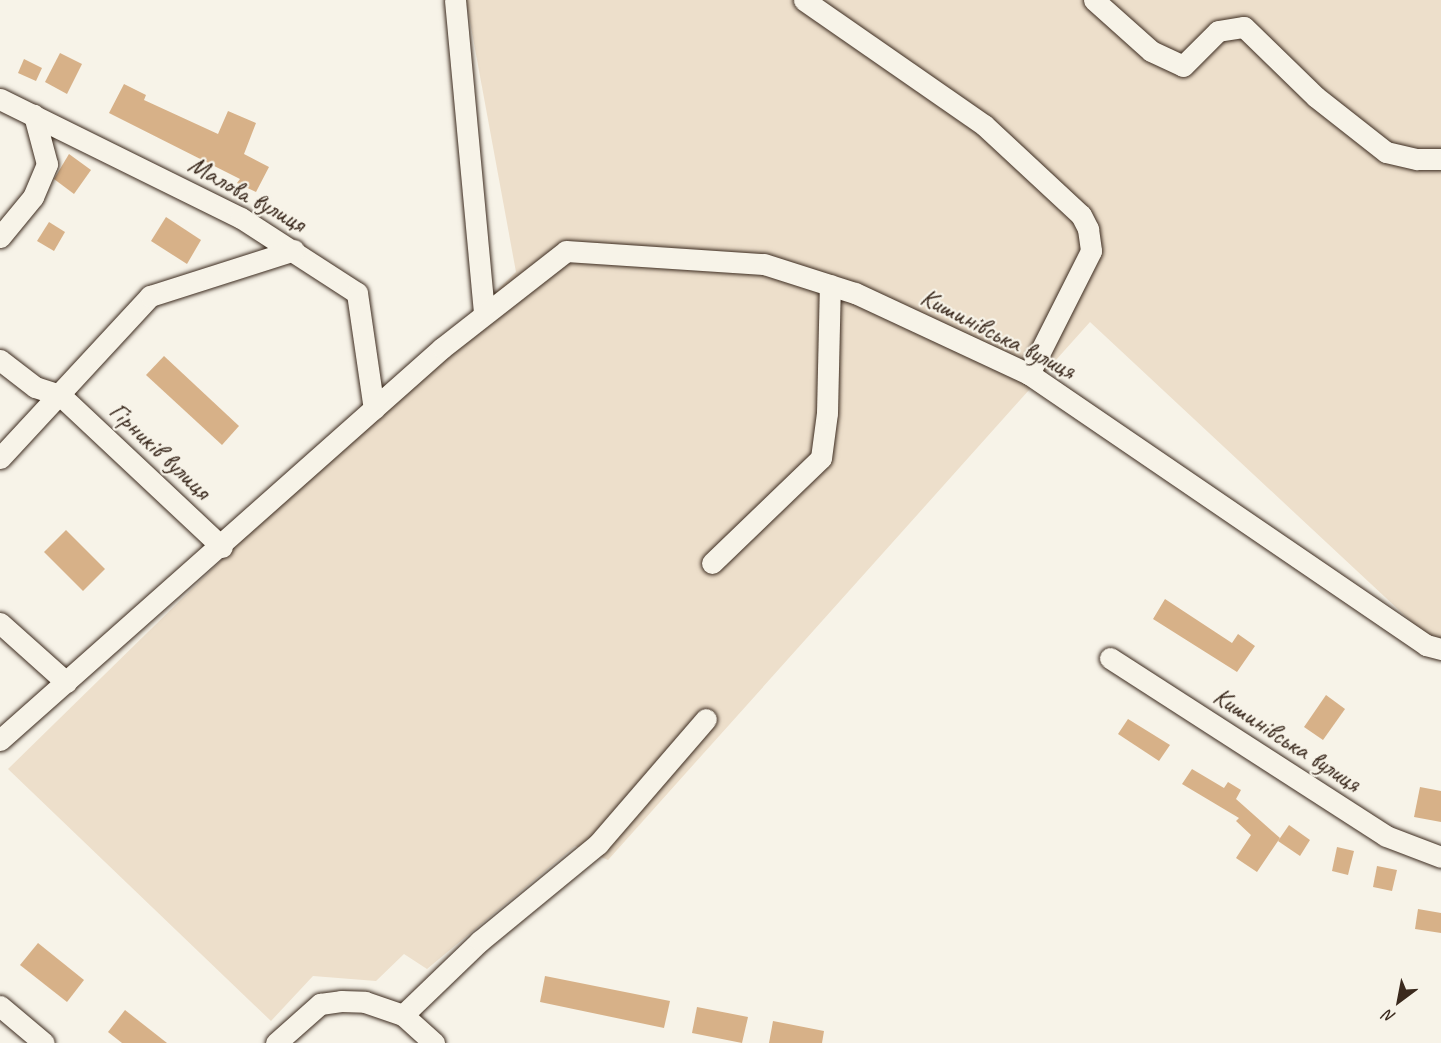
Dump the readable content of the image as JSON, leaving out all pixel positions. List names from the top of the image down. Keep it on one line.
{"streets":{"street":["Малова вулиця","Кишинівська вулиця","Гірників вулиця"]},"crossings":[["Малова вулиця","Кишинівська вулиця"],["Кишинівська вулиця","Гірників вулиця"]],"north":"bottom left"}
